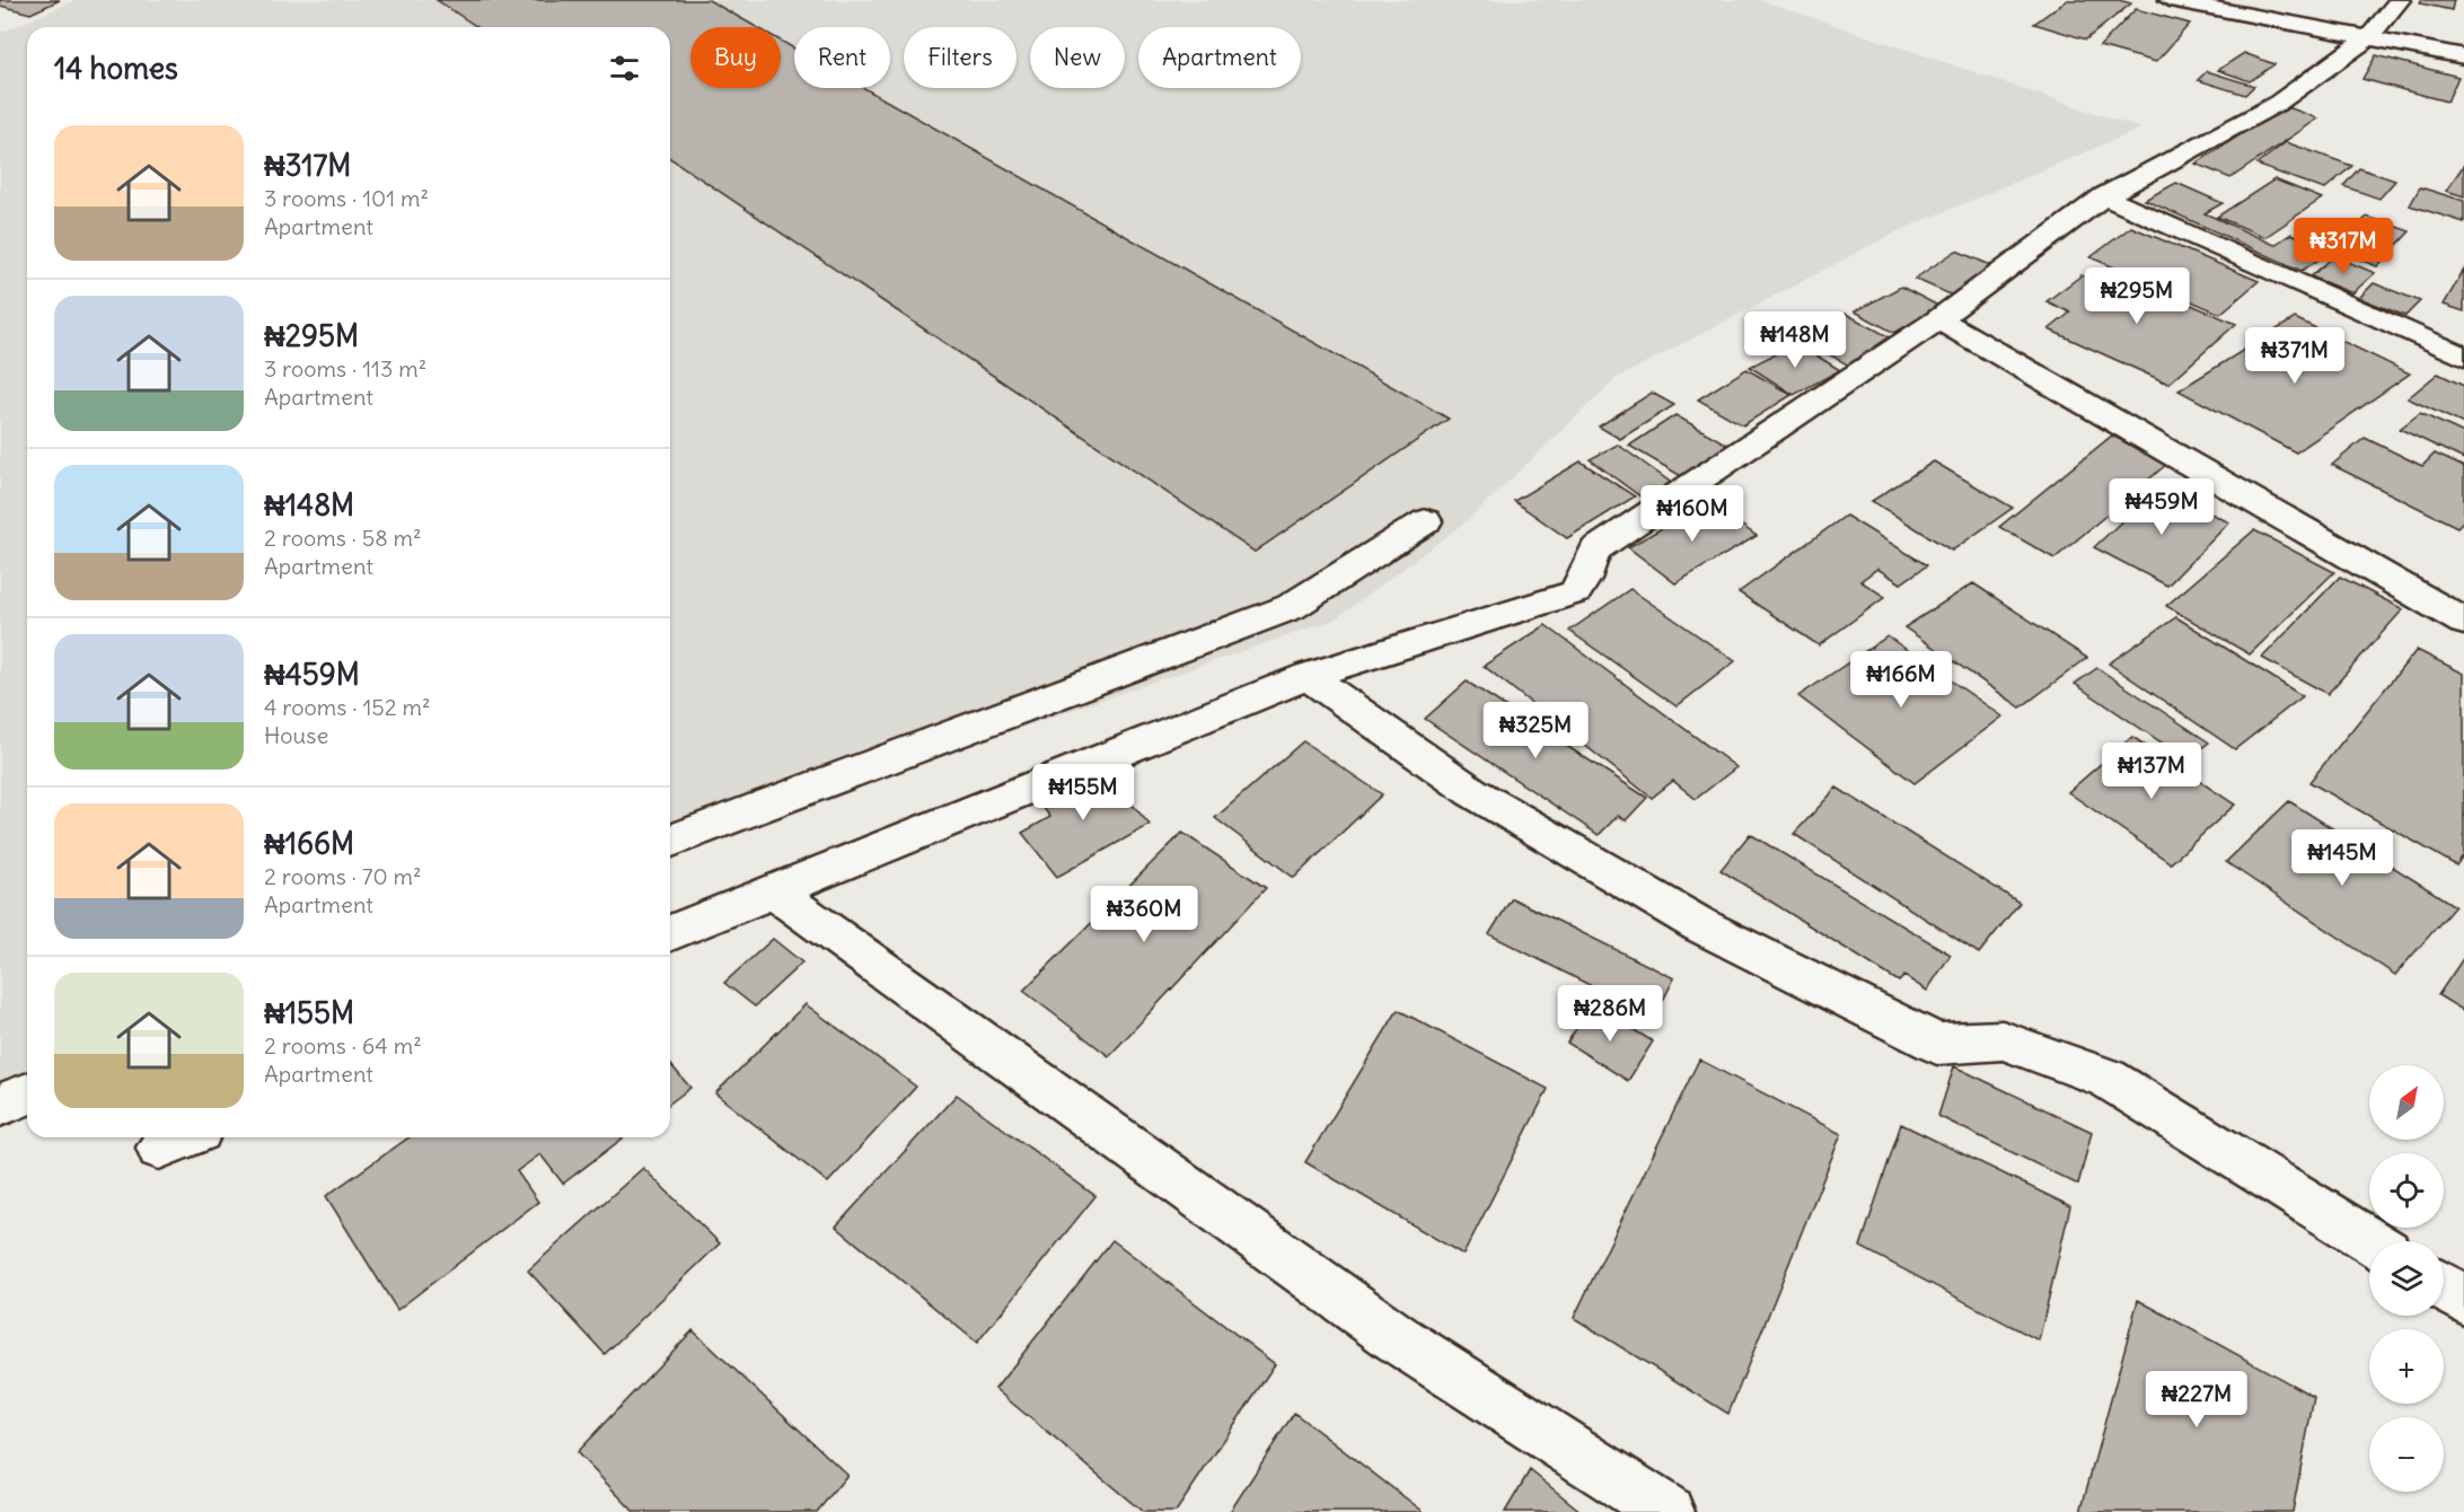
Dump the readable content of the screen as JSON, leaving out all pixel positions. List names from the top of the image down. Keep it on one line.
{"north":"top right","page":{"chip":["Buy","Rent","Filters","New","Apartment"],"heading":"14 homes","list":[{"name":"₦317M","note":"3 rooms · 101 m² · Apartment"},{"name":"₦295M","note":"3 rooms · 113 m² · Apartment"},{"name":"₦148M","note":"2 rooms · 58 m² · Apartment"},{"name":"₦459M","note":"4 rooms · 152 m² · House"},{"name":"₦166M","note":"2 rooms · 70 m² · Apartment"},{"name":"₦155M","note":"2 rooms · 64 m² · Apartment"}],"price":["₦317M","₦295M","₦148M","₦371M","₦459M","₦160M","₦166M","₦325M","₦137M","₦155M","₦145M","₦360M","₦286M","₦227M"],"map_buttons":["+","−"]}}
